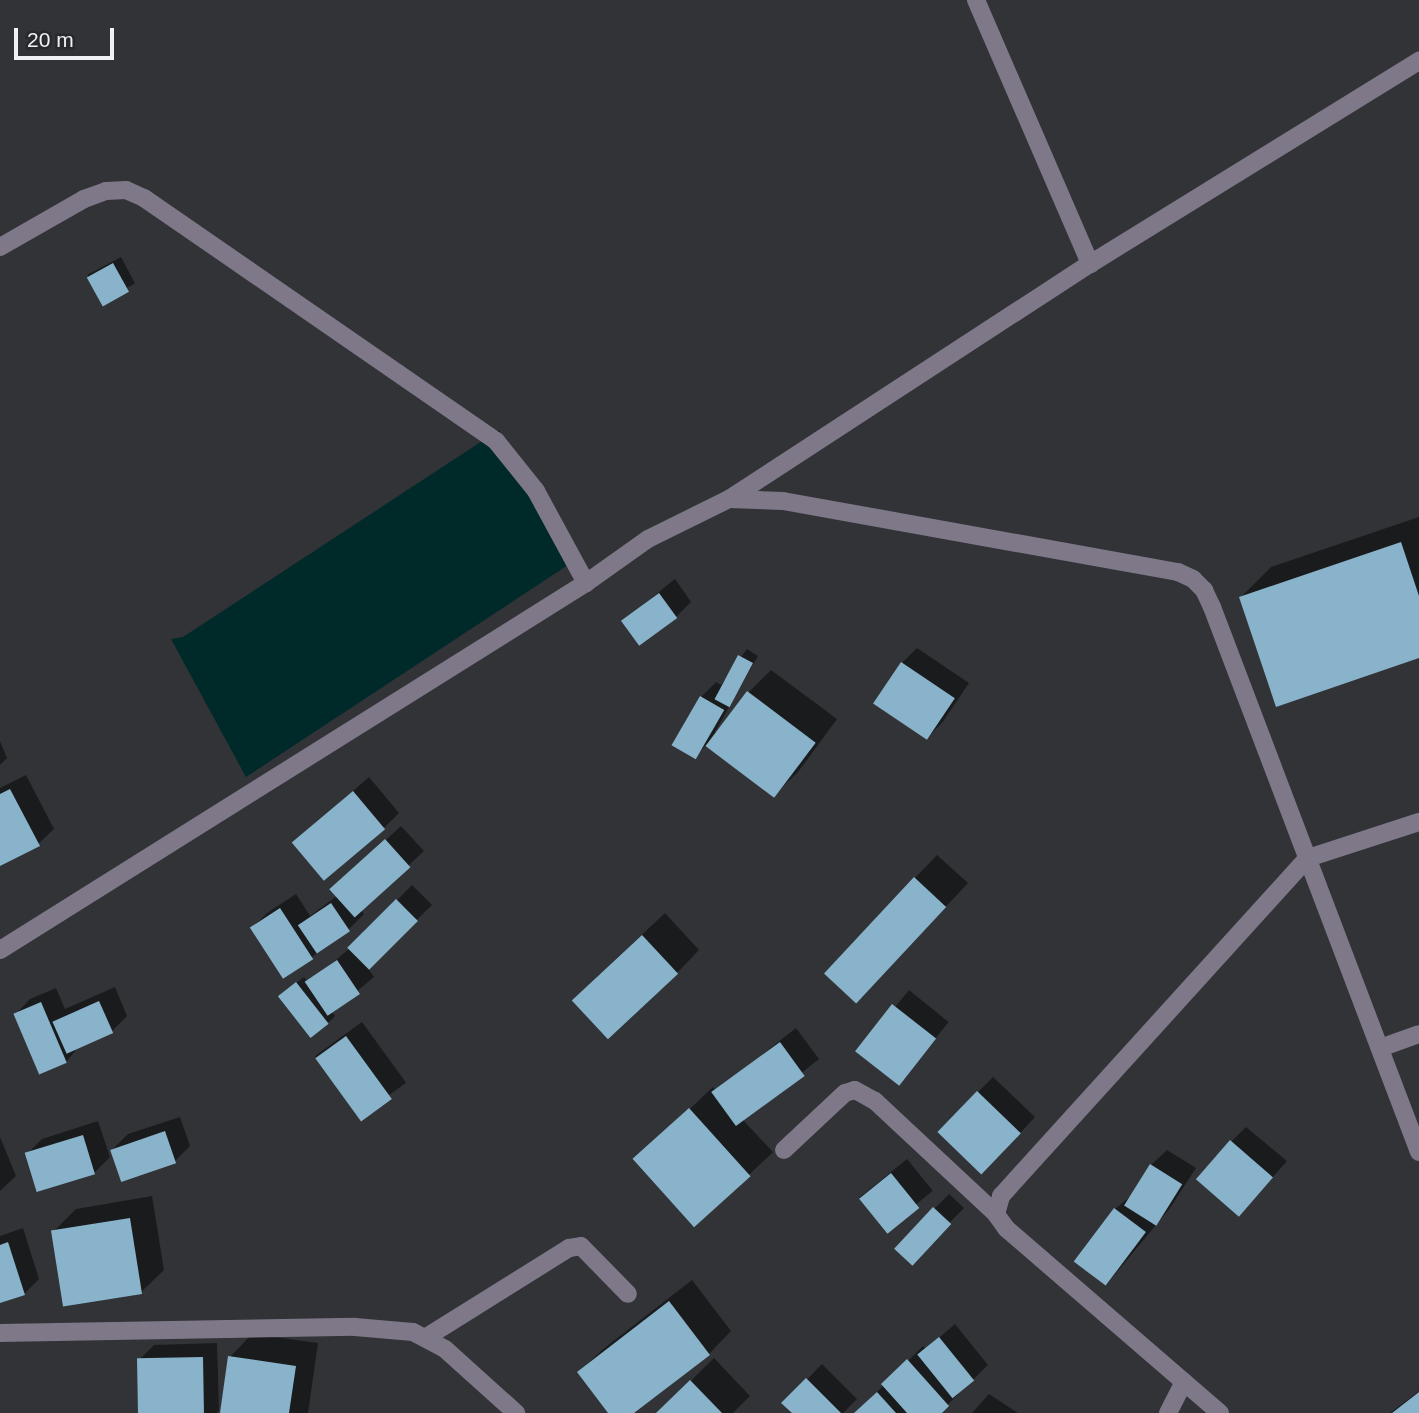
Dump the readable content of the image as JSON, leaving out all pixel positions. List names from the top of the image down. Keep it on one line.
{"scale_bar":"20 m"}
